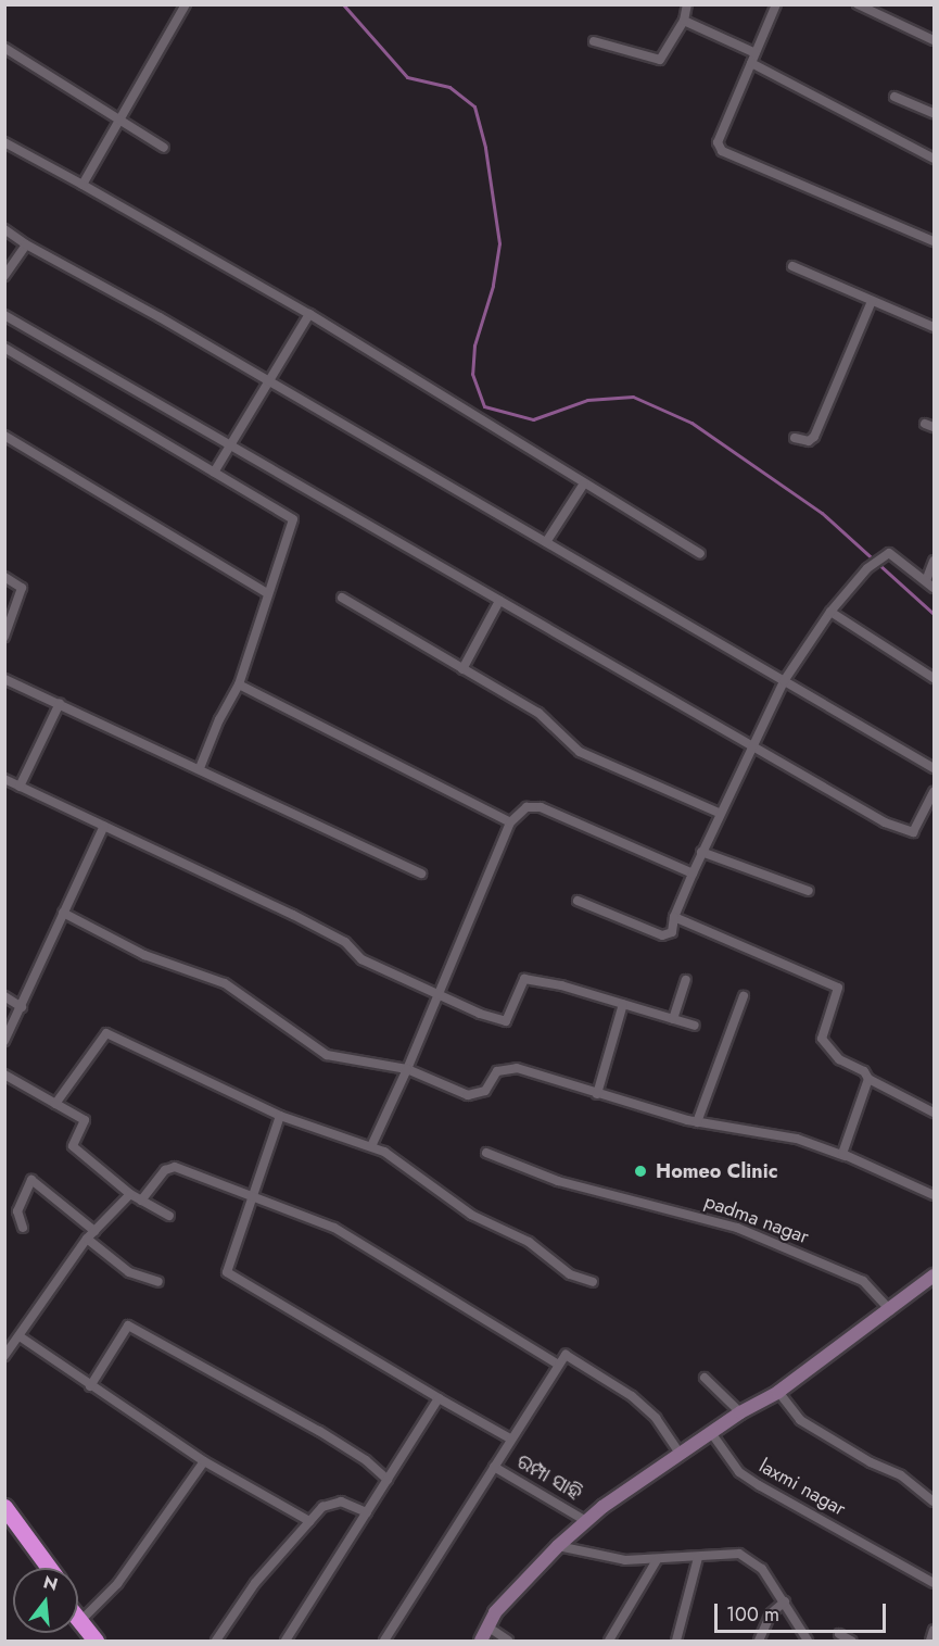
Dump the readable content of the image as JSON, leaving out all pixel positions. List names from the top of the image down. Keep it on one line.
{"streets":{"street":["padma nagar","ରମ୍ପା ସାହି","laxmi nagar"]},"places":["Homeo Clinic"],"scale_bar":"100 m","north":"top"}
